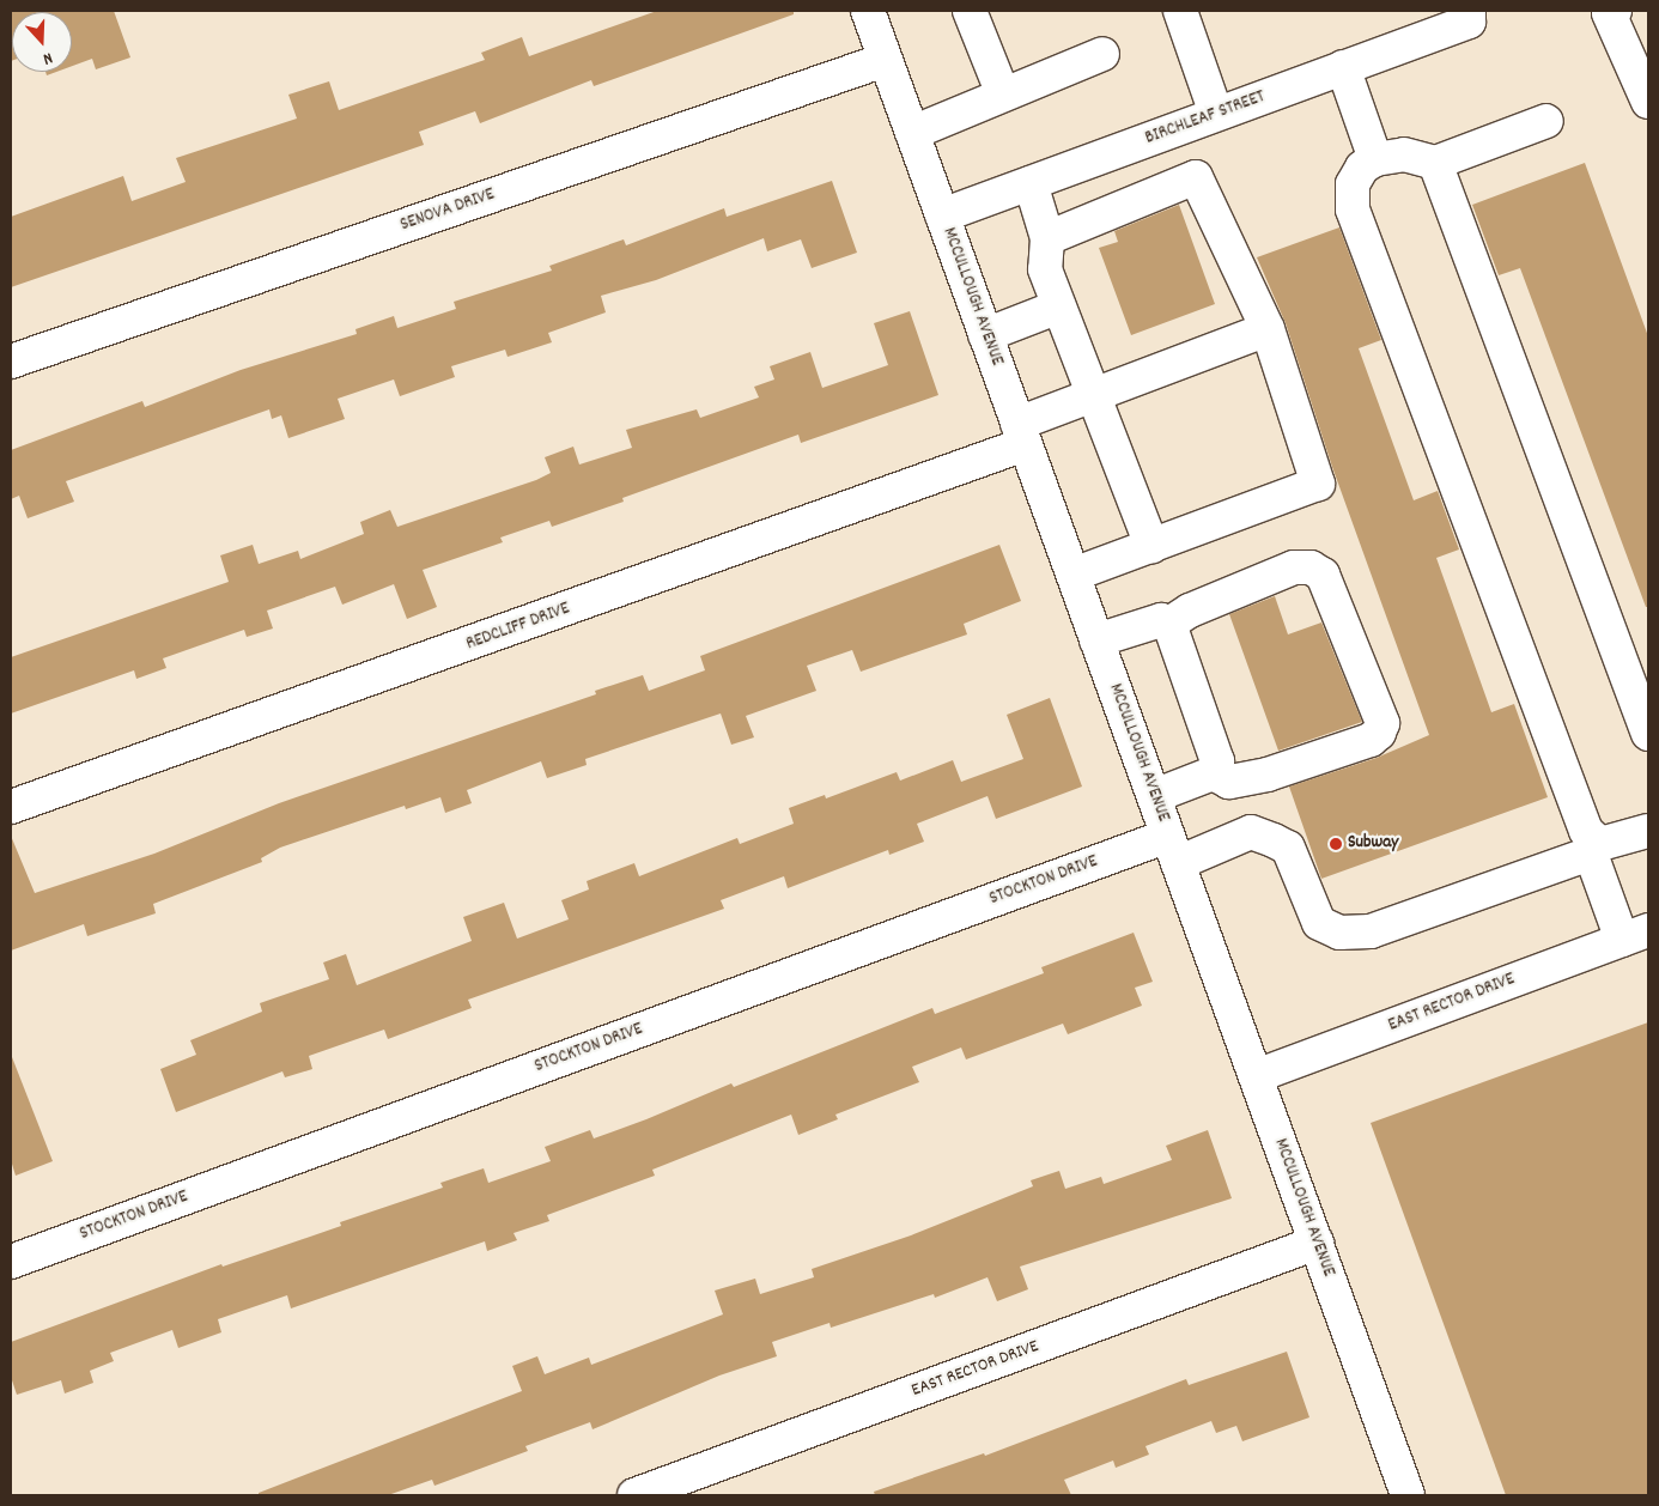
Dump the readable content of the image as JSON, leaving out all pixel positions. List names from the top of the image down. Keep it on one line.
{"streets":{"street":["BIRCHLEAF STREET","SENOVA DRIVE","MCCULLOUGH AVENUE","REDCLIFF DRIVE","STOCKTON DRIVE","EAST RECTOR DRIVE"]},"crossings":[["BIRCHLEAF STREET","MCCULLOUGH AVENUE"],["SENOVA DRIVE","MCCULLOUGH AVENUE"],["MCCULLOUGH AVENUE","REDCLIFF DRIVE"],["MCCULLOUGH AVENUE","STOCKTON DRIVE"],["MCCULLOUGH AVENUE","EAST RECTOR DRIVE"]],"places":["Subway"],"north":"bottom"}
